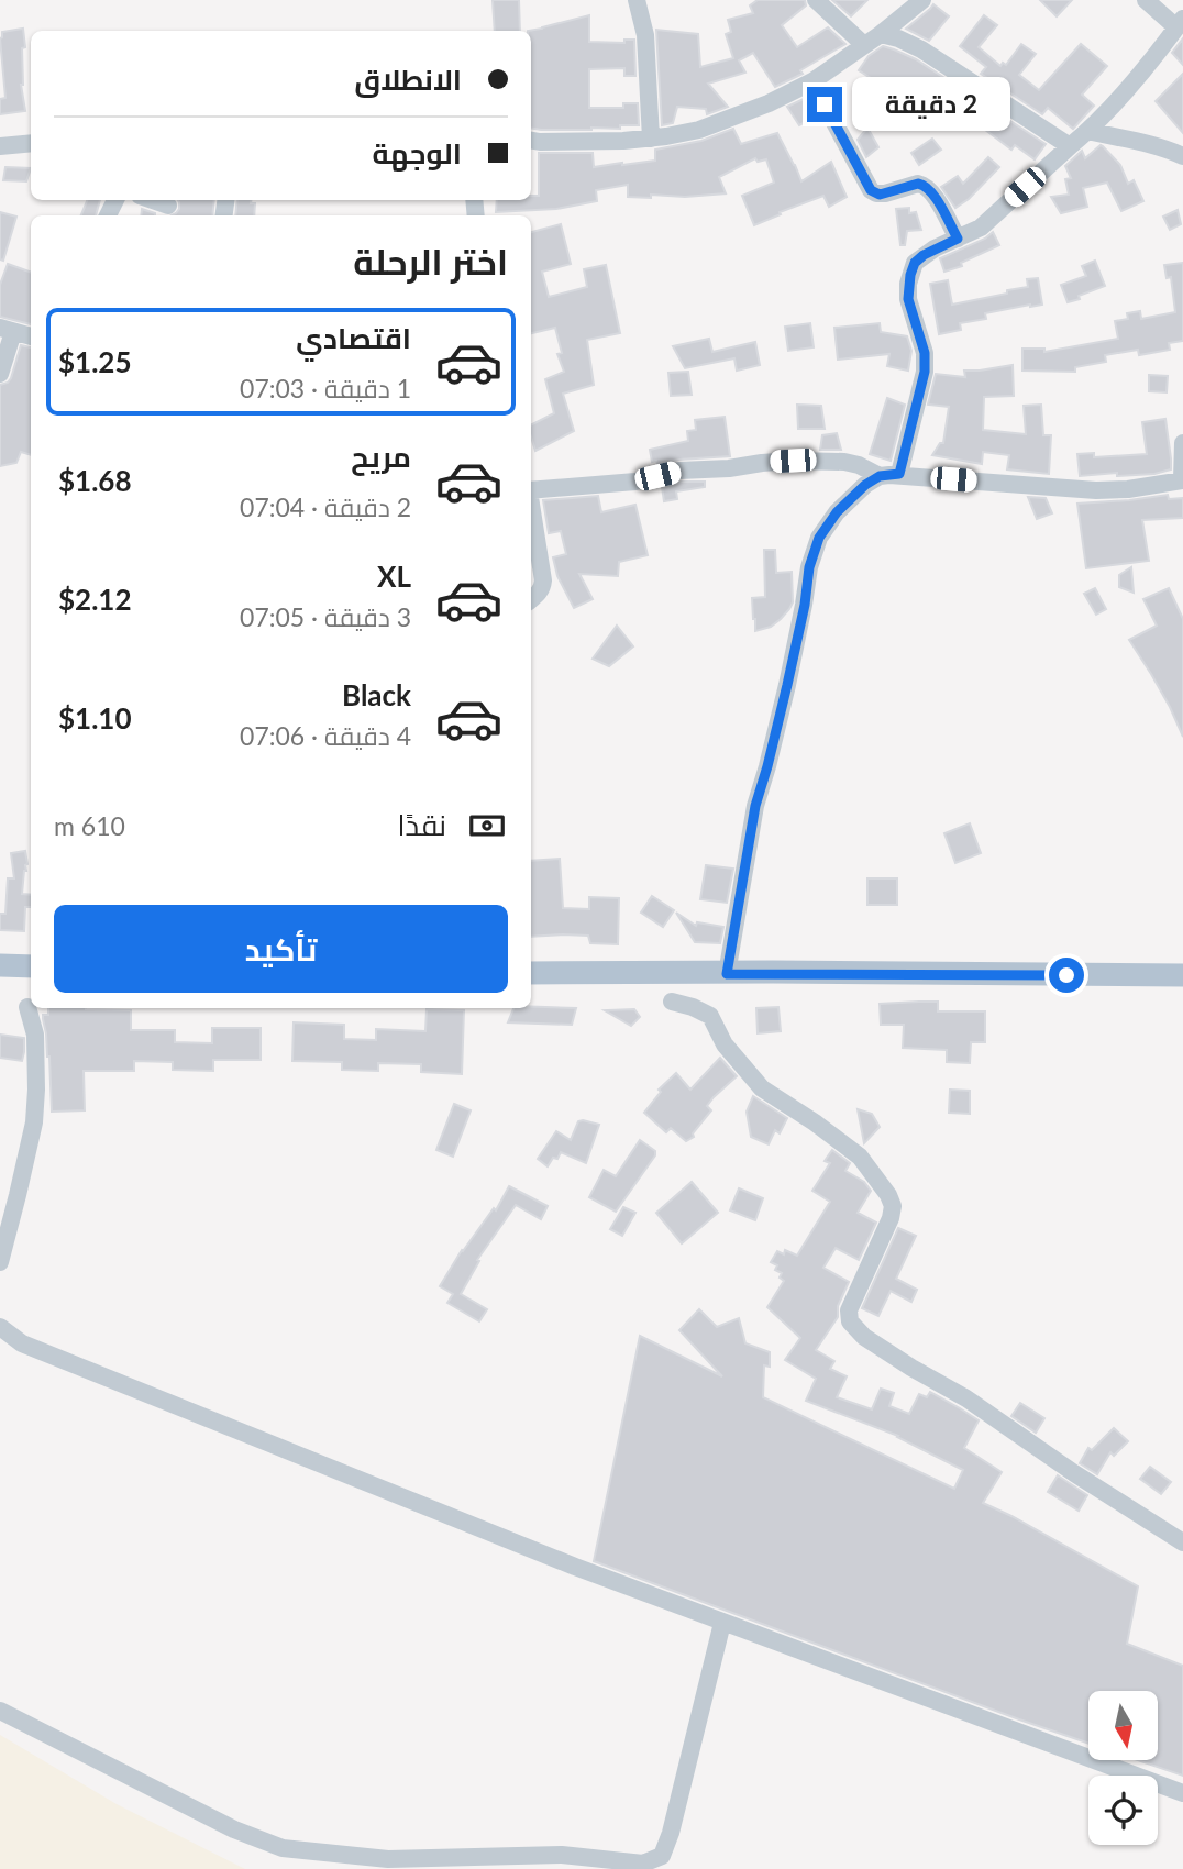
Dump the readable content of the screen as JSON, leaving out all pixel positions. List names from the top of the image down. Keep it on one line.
{"north":"bottom","page":{"banner":["الانطلاق","الوجهة"],"bubble":"2 دقيقة","heading":"اختر الرحلة","list":[{"name":"اقتصادي","note":"1 دقيقة · 07:03","value":"$1.25"},{"name":"مريح","note":"2 دقيقة · 07:04","value":"$1.68"},{"name":"XL","note":"3 دقيقة · 07:05","value":"$2.12"},{"name":"Black","note":"4 دقيقة · 07:06","value":"$1.10"}],"pay":["نقدًا","610 m"],"buttons":"تأكيد"}}
